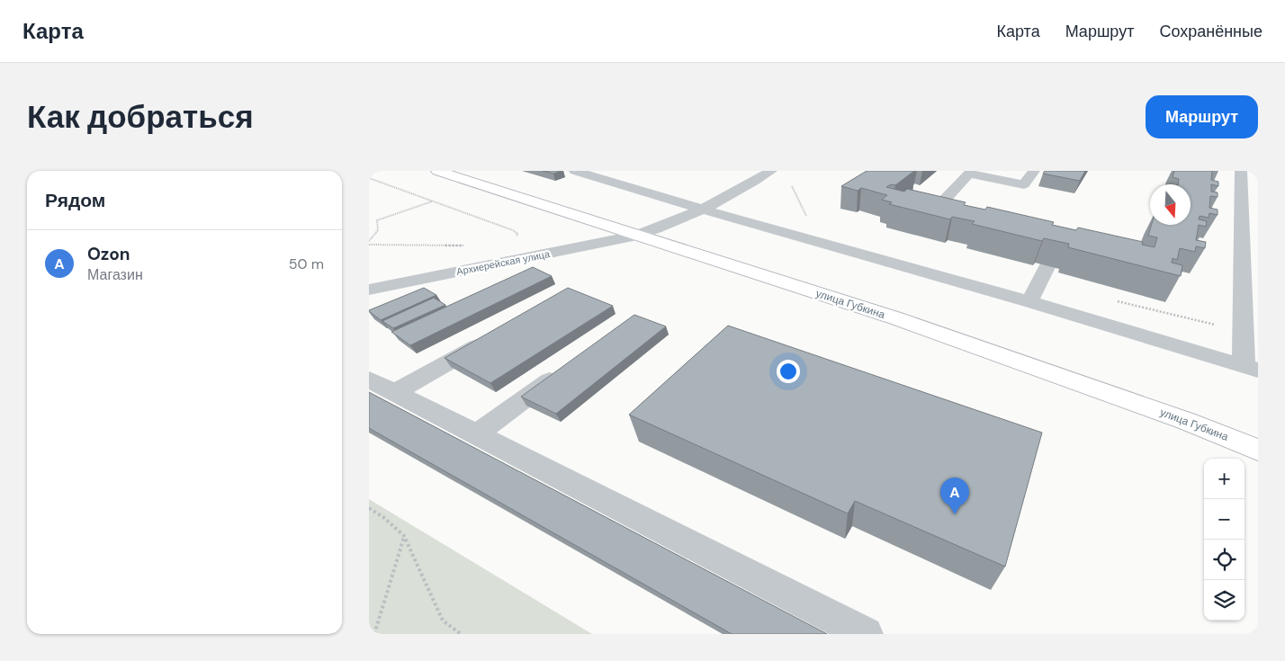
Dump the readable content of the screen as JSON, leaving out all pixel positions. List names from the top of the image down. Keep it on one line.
{"streets":{"main road":["улица Губкина"],"street":["Архиерейская улица"]},"crossings":[["Архиерейская улица","улица Губкина"]],"north":"bottom","page":{"header":"Карта","nav":["Карта","Маршрут","Сохранённые"],"buttons":"Маршрут","title":"Как добраться","heading":"Рядом","list":[{"mark":"A","name":"Ozon","note":"Магазин","value":"50 m"}],"map_buttons":["+","−"],"pins":"A"}}
